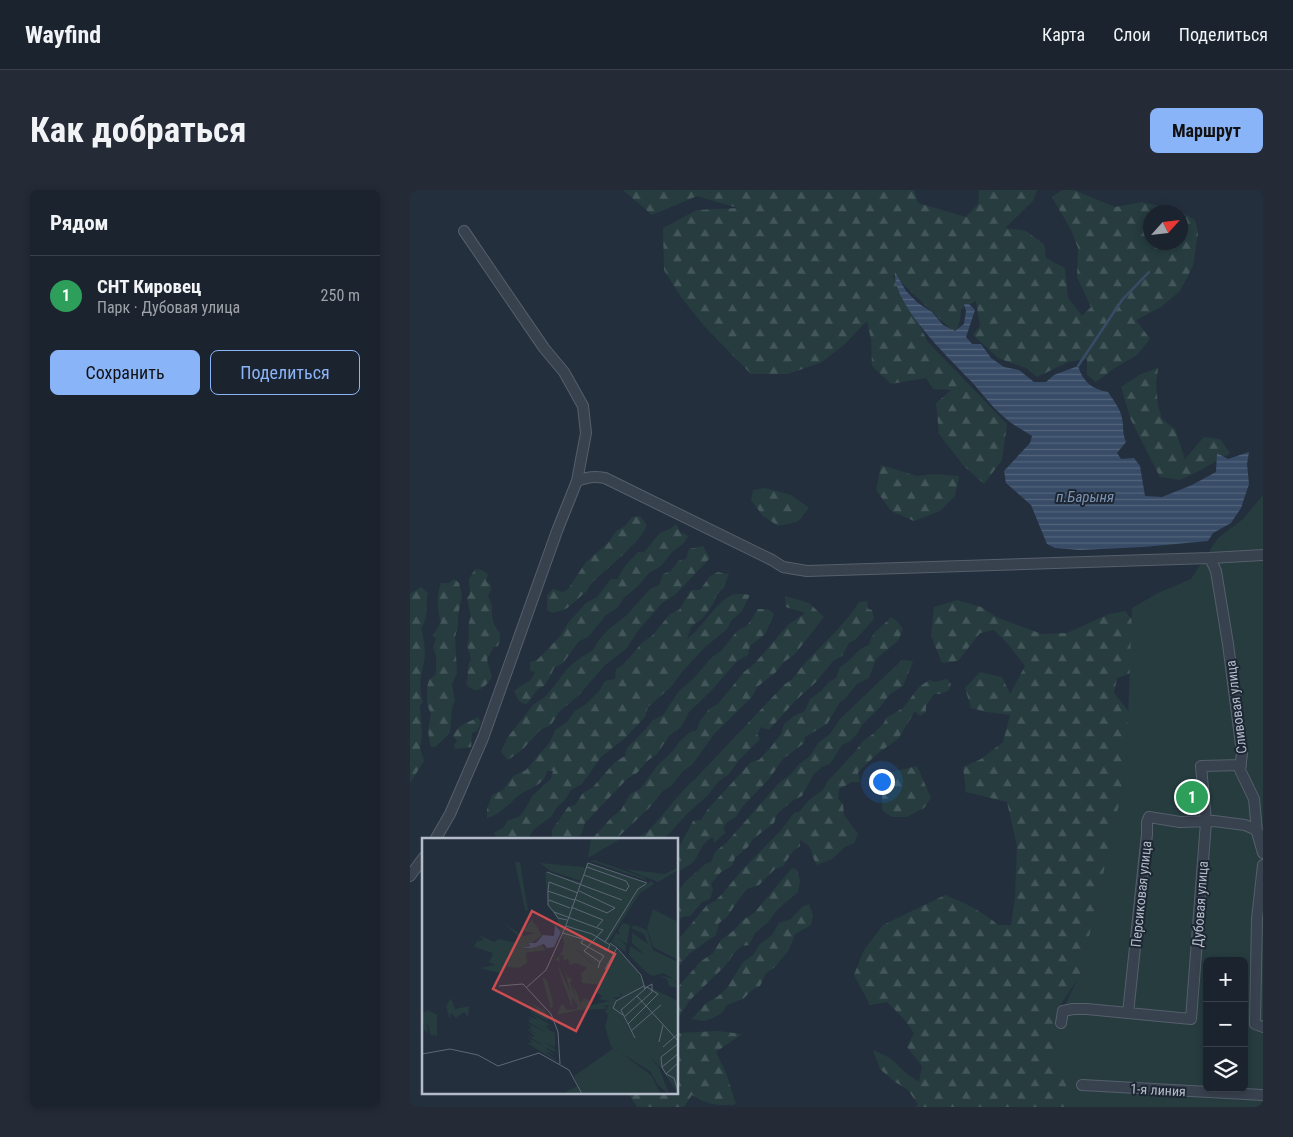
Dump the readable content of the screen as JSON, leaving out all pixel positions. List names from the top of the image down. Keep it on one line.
{"streets":{"street":["Сливовая улица","Персиковая улица","Дубовая улица","1-я линия"]},"crossings":[["Сливовая улица","Персиковая улица"],["Сливовая улица","Дубовая улица"],["Персиковая улица","Дубовая улица"]],"water":["п.Барыня"],"north":"top right","page":{"header":"Wayfind","nav":["Карта","Слои","Поделиться"],"buttons":["Маршрут",["Сохранить","Поделиться"]],"title":"Как добраться","heading":"Рядом","list":[{"mark":"1","name":"СНТ Кировец","note":"Парк · Дубовая улица","value":"250 m"}],"pins":"1","map_buttons":["+","−"]}}
